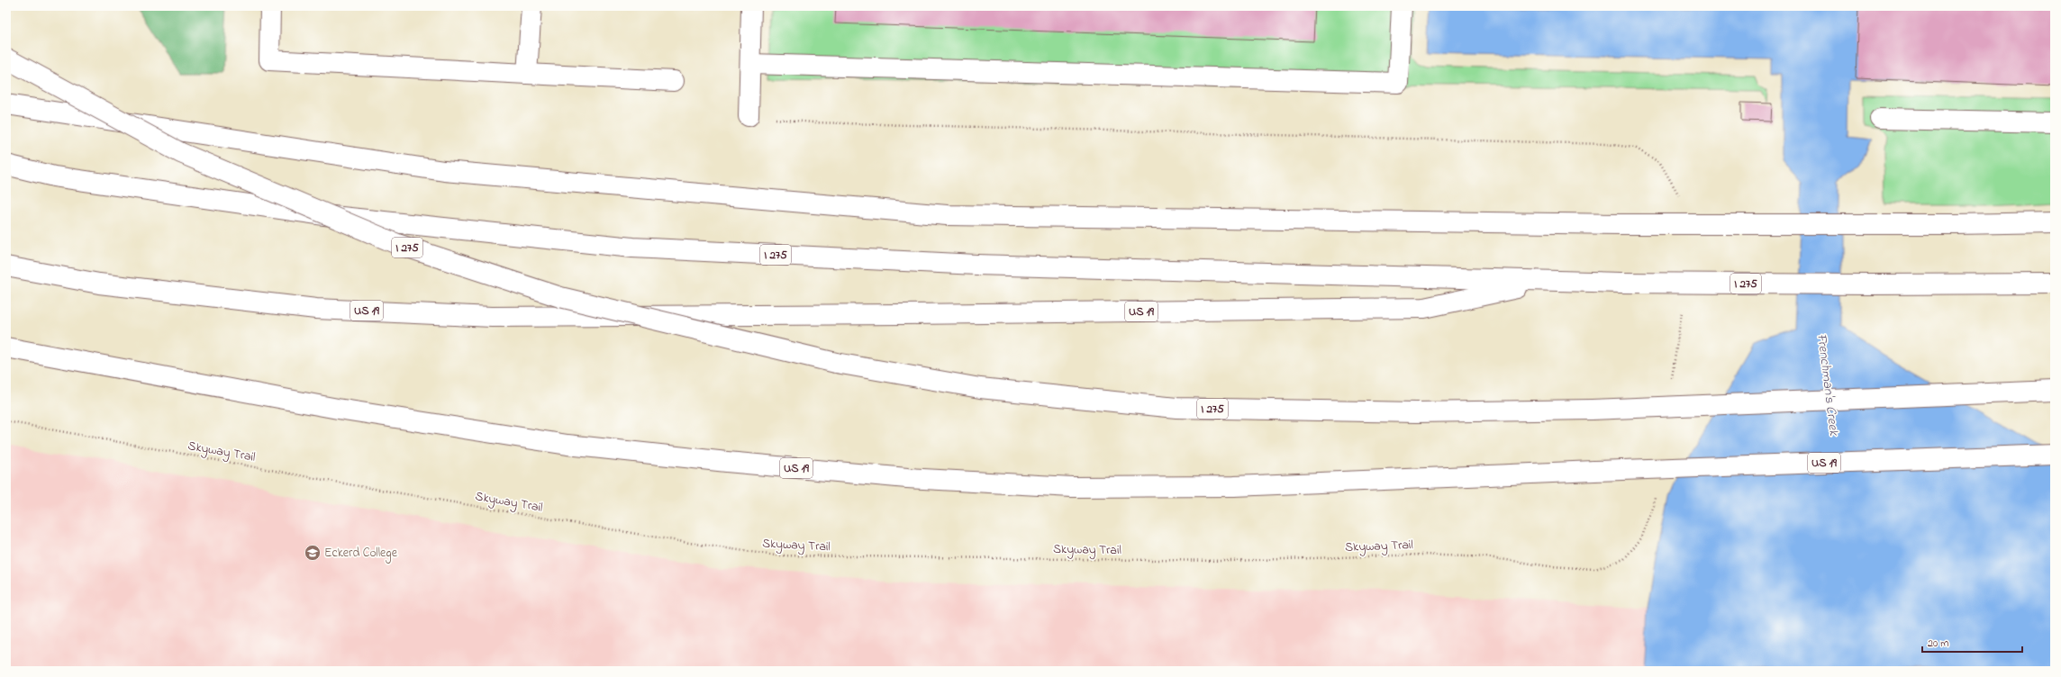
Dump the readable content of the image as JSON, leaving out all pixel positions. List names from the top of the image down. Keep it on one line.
{"streets":{"main road":["I 275","US 19"],"path":["Skyway Trail"]},"crossings":[["I 275","US 19"]],"water":["Frenchman's Creek"],"places":{"school or university":["Eckerd College"]},"scale_bar":"20 m"}
